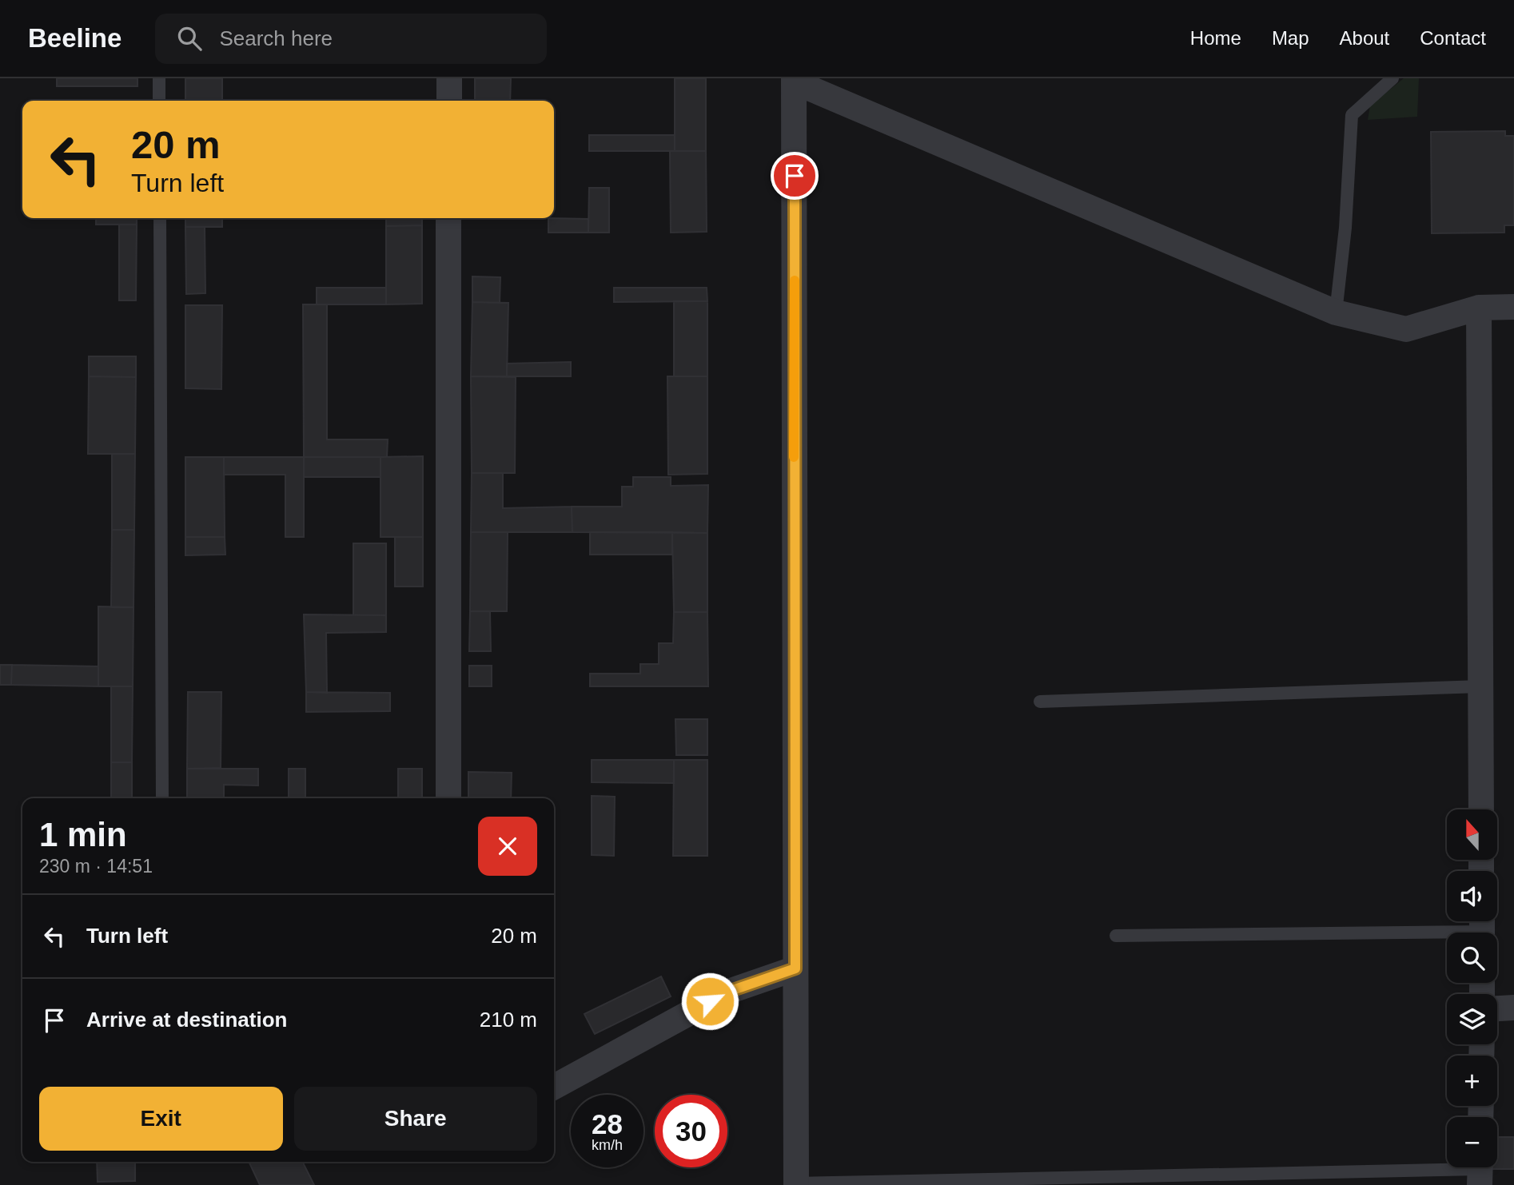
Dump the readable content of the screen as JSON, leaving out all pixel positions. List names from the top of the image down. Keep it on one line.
{"north":"top","page":{"header":"Beeline","search":"Search here","nav":["Home","Map","About","Contact"],"turn":["20 m","Turn left"],"heading":["1 min","230 m · 14:51"],"map_buttons":["+","−"],"list":[{"name":"Turn left","value":"20 m"},{"name":"Arrive at destination","value":"210 m"}],"buttons":["Exit","Share"],"speed":"28 km/h","limit":"30"}}
